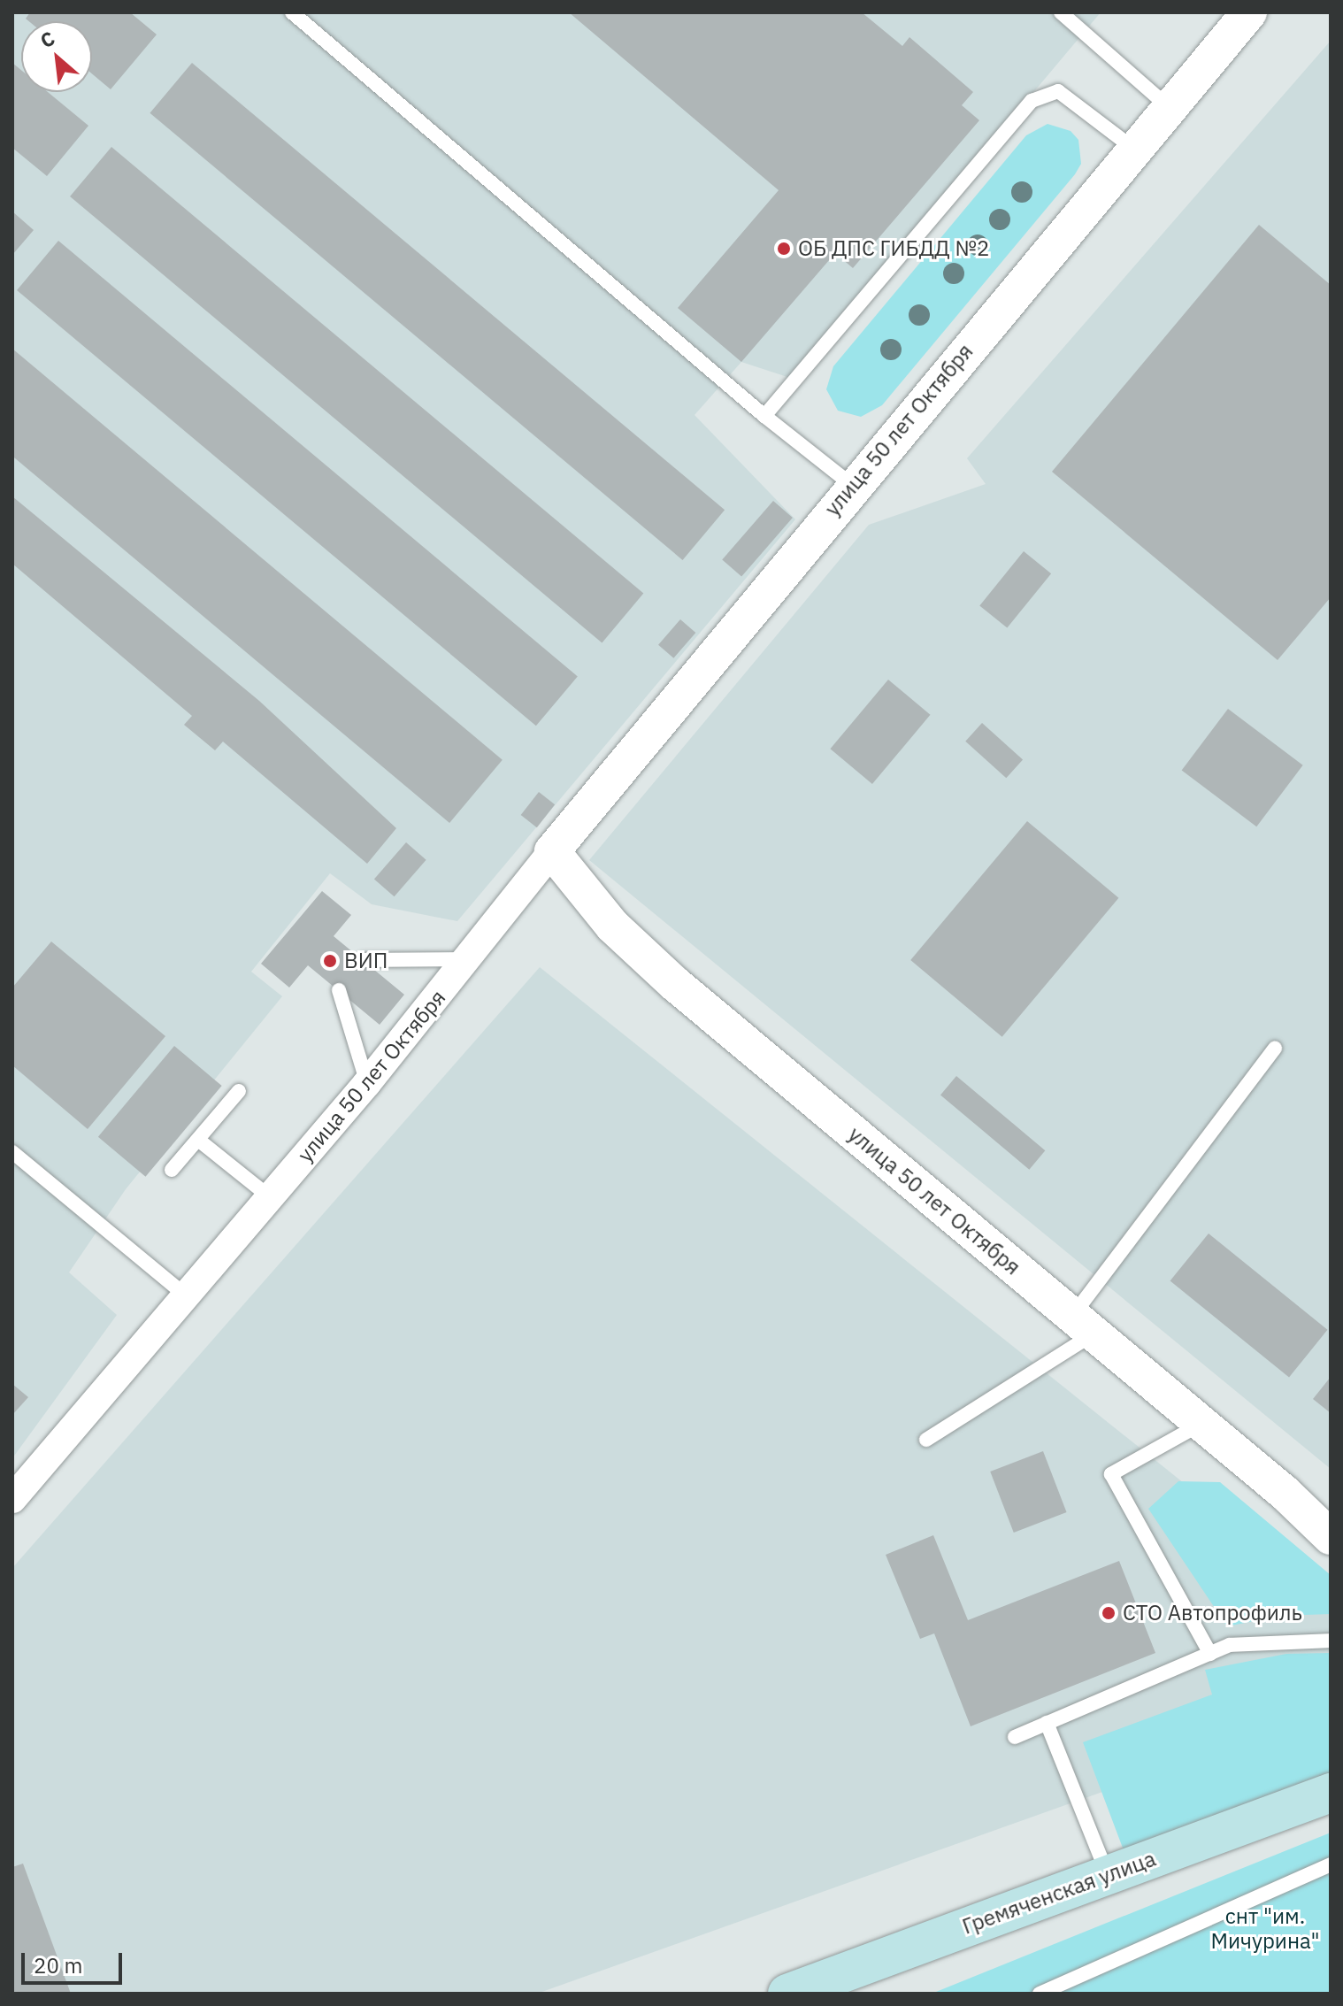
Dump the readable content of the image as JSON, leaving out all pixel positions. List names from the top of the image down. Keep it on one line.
{"streets":{"main road":["Гремяченская улица"],"street":["улица 50 лет Октября"]},"parks":["снт \"им. Мичурина\""],"places":["ОБ ДПС ГИБДД №2","ВИП","СТО Автопрофиль"],"scale_bar":"20 m","north":"top left"}
